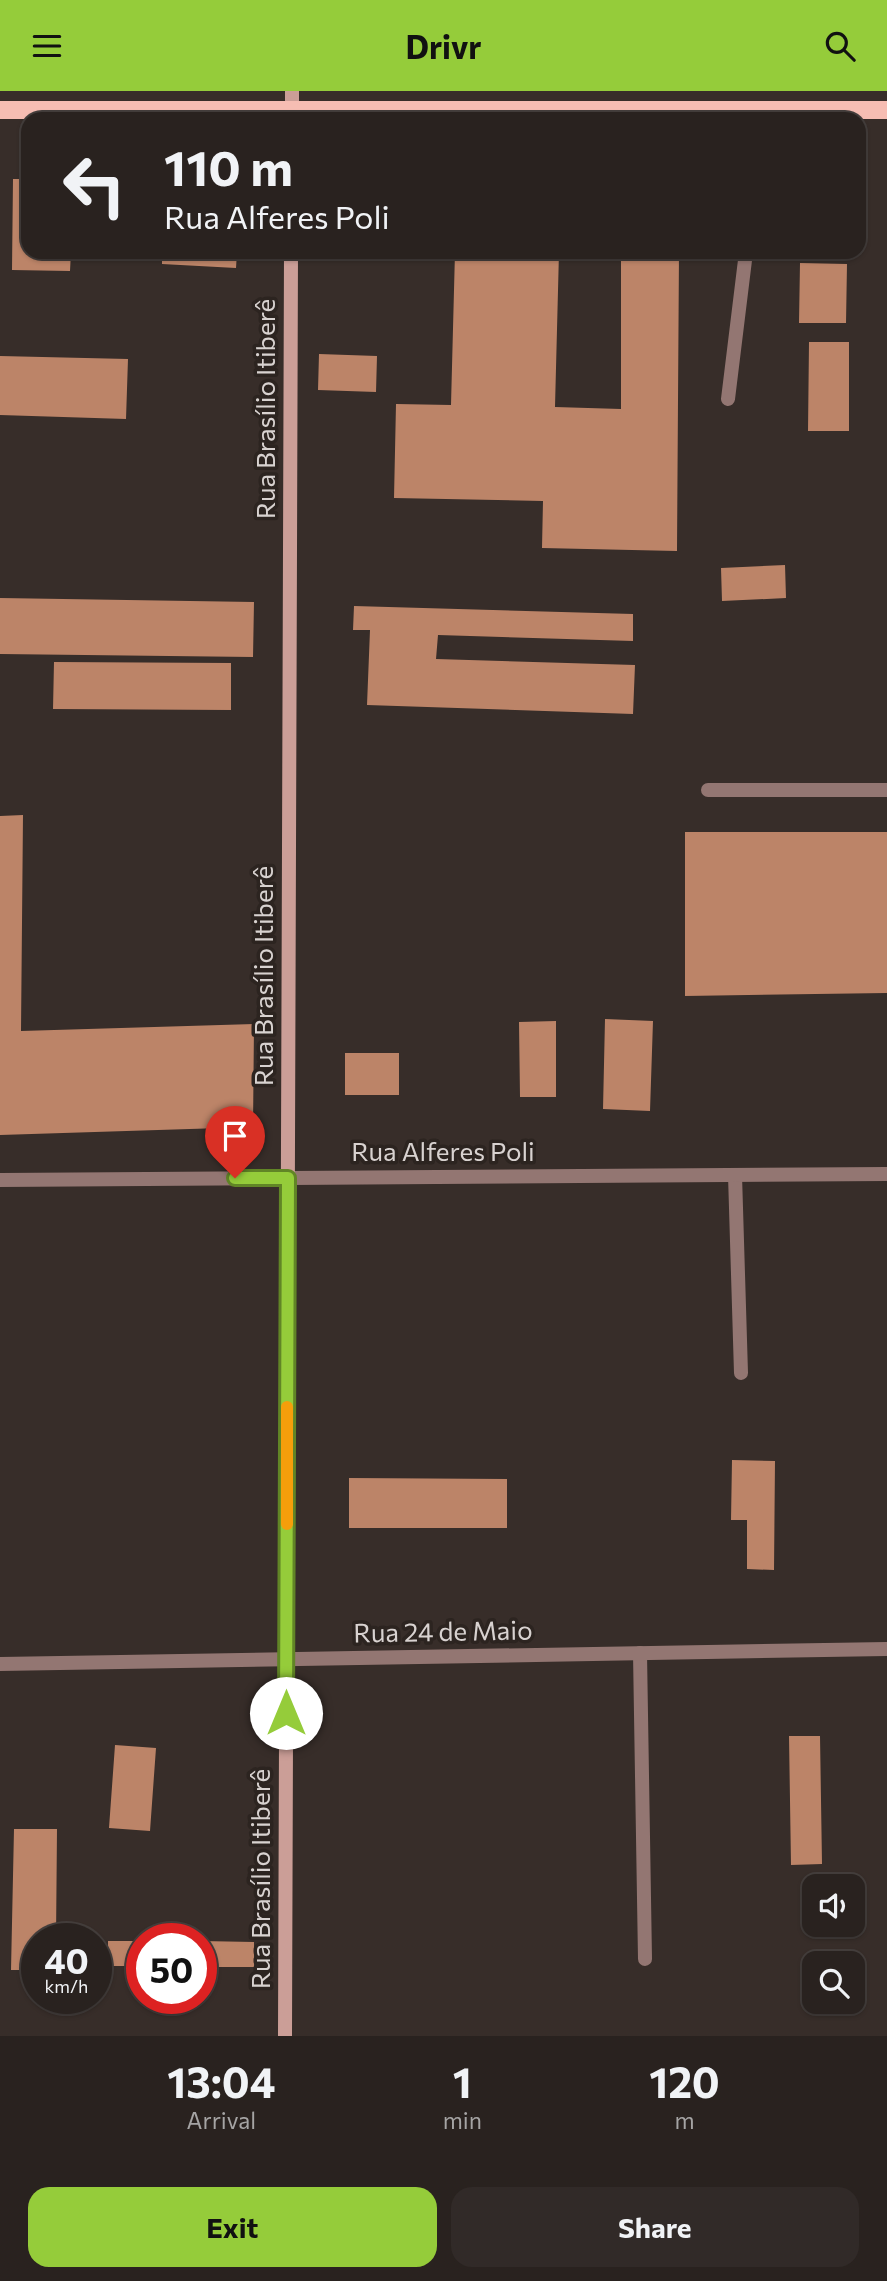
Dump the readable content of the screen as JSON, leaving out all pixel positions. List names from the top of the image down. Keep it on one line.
{"streets":{"main road":["Rua Brasílio Itiberê"],"street":["Rua Alferes Poli","Rua 24 de Maio"]},"crossings":[["Rua Brasílio Itiberê","Rua Alferes Poli"],["Rua Brasílio Itiberê","Rua 24 de Maio"]],"page":{"header":"Drivr","turn":["110 m","Rua Alferes Poli"],"speed":"40 km/h","limit":"50","eta":["13:04","Arrival","1","min","120","m"],"buttons":["Exit","Share"]}}
